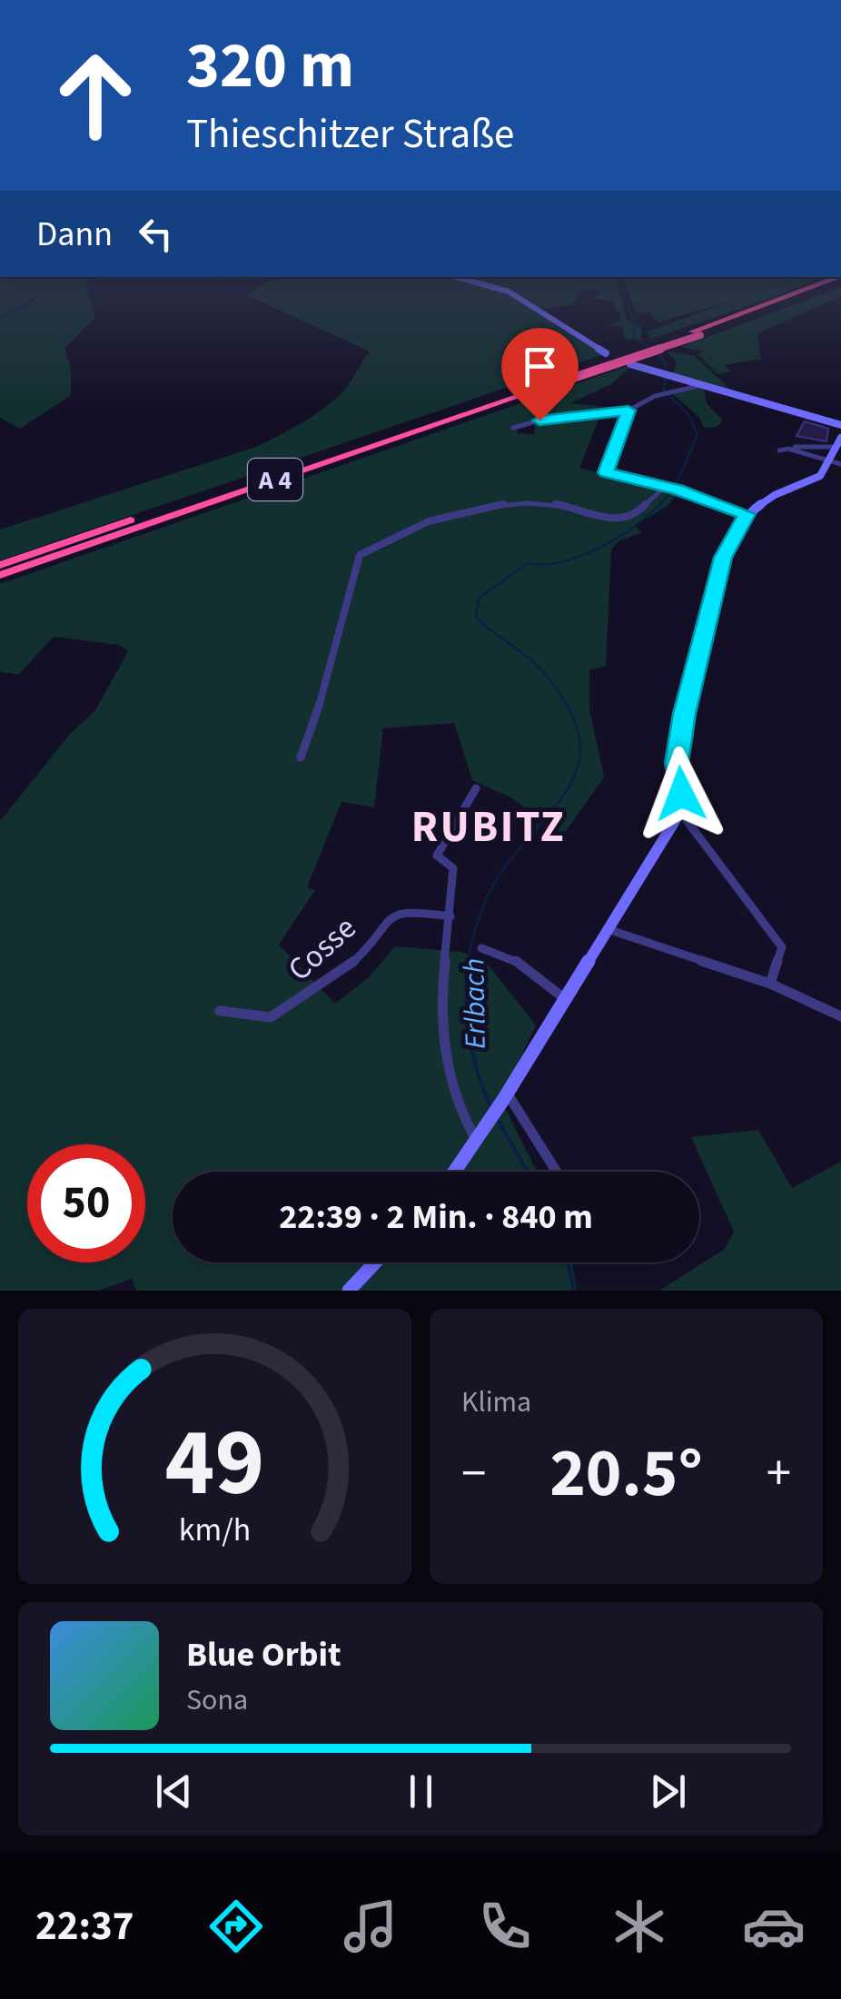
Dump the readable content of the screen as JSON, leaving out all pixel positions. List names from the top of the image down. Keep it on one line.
{"streets":{"highway":["A 4"],"street":["Cosse"]},"districts":["RUBITZ"],"water":["Erlbach"],"page":{"turn":["320 m","Thieschitzer Straße"],"then":"Dann","limit":"50","trip":"22:39 · 2 Min. · 840 m","tile":"Klima","heat":["−","20.5°","+"],"song":["Blue Orbit","Sona"],"tabs":"22:37","gauge":["49","km/h"]}}
